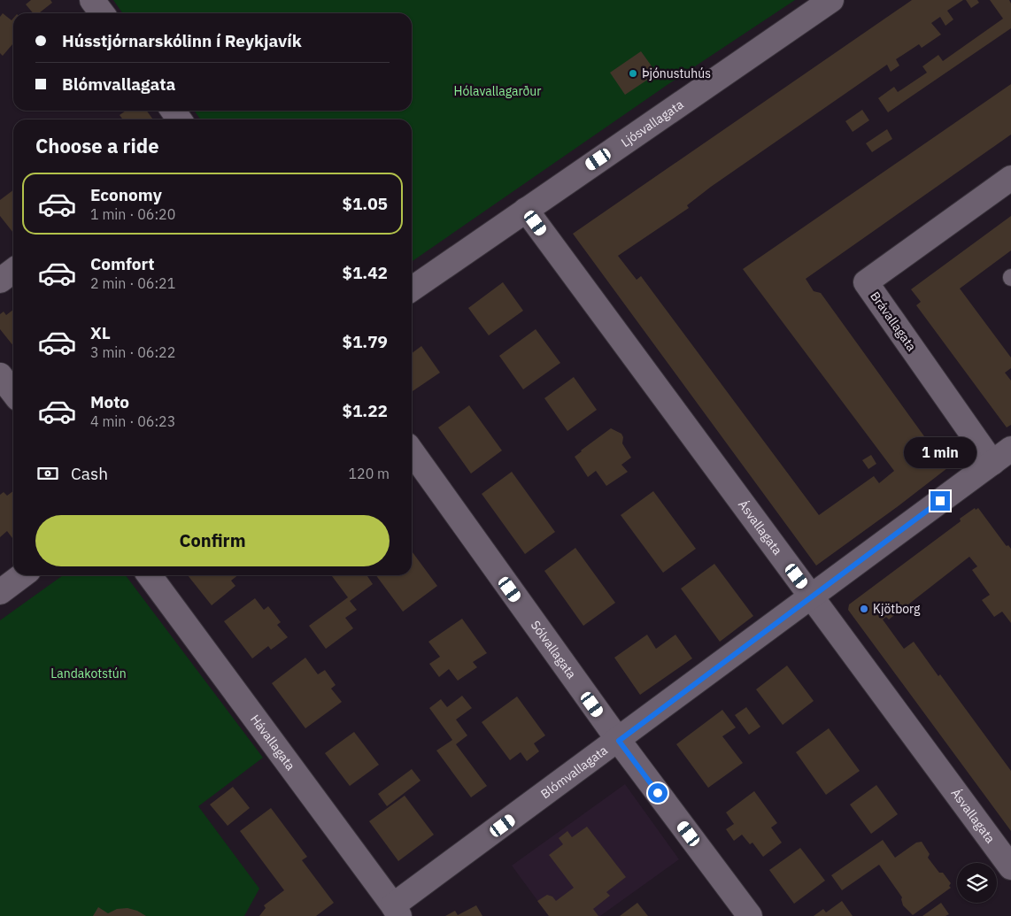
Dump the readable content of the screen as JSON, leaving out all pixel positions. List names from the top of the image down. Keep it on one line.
{"streets":{"street":["Ljósvallagata","Brávallagata","Ásvallagata","Sólvallagata","Hávallagata","Blómvallagata"]},"crossings":[["Ljósvallagata","Ásvallagata"],["Brávallagata","Blómvallagata"],["Ásvallagata","Blómvallagata"],["Sólvallagata","Blómvallagata"],["Hávallagata","Blómvallagata"]],"parks":["Hólavallagarður","Landakotstún"],"places":["Þjónustuhús","Kjötborg"],"page":{"banner":["Hússtjórnarskólinn í Reykjavík","Blómvallagata"],"heading":"Choose a ride","list":[{"name":"Economy","note":"1 min · 06:20","value":"$1.05"},{"name":"Comfort","note":"2 min · 06:21","value":"$1.42"},{"name":"XL","note":"3 min · 06:22","value":"$1.79"},{"name":"Moto","note":"4 min · 06:23","value":"$1.22"}],"bubble":"1 min","pay":["Cash","120 m"],"buttons":"Confirm"}}
